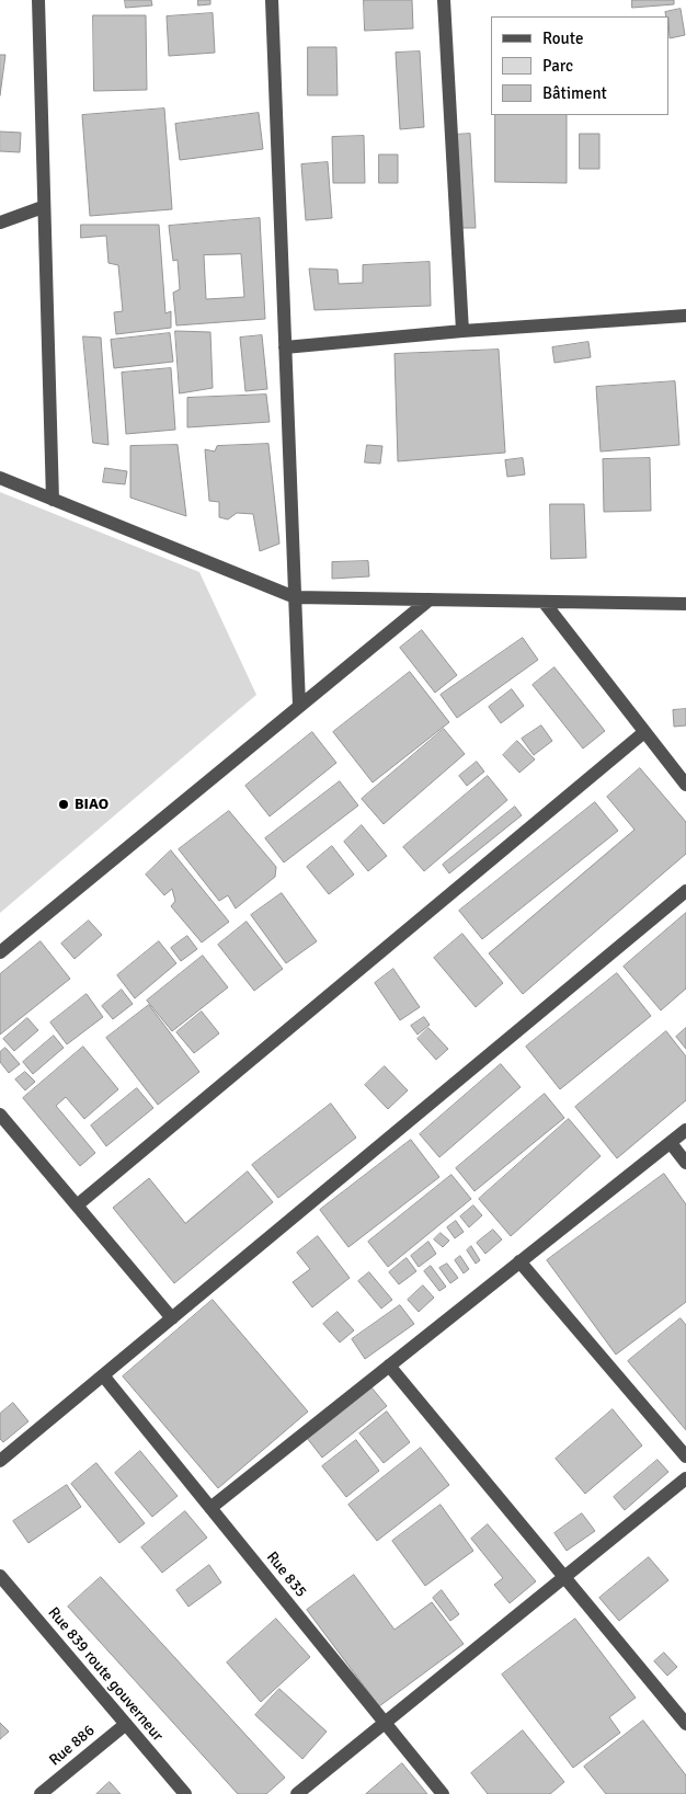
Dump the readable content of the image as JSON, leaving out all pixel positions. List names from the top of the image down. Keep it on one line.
{"streets":{"street":["Rue 835","Rue 839 route gouverneur","Rue 886"]},"crossings":[["Rue 839 route gouverneur","Rue 886"]],"places":["BIAO"],"legend":["Route","Parc","Bâtiment"]}
